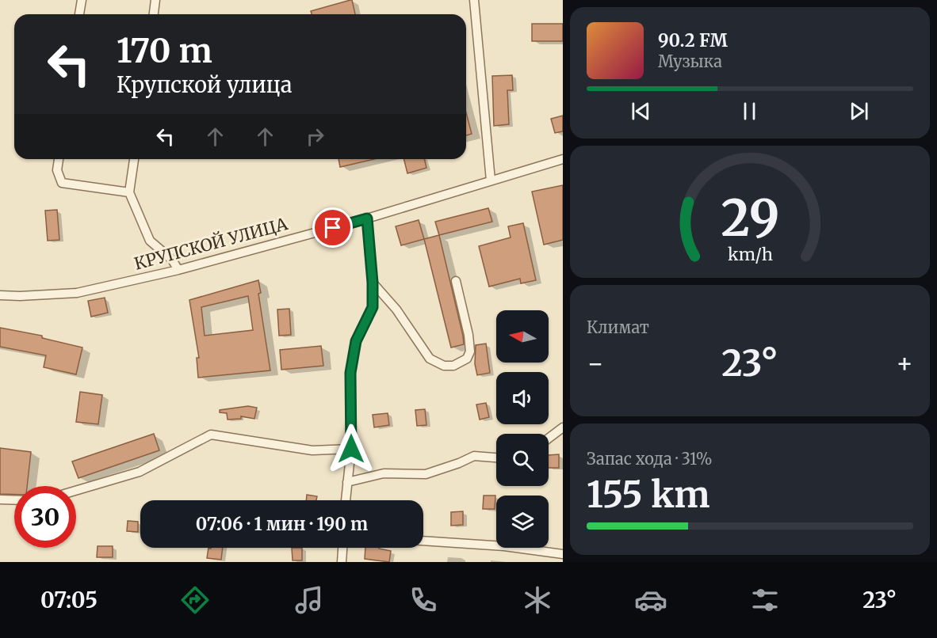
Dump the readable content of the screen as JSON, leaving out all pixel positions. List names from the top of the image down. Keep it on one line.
{"streets":{"street":["КРУПСКОЙ УЛИЦА"]},"north":"left","page":{"turn":["170 m","Крупской улица"],"song":["90.2 FM","Музыка"],"tile":["Климат",["Запас хода · 31%","155 km"]],"heat":["−","23°","+"],"limit":"30","trip":"07:06 · 1 мин · 190 m","tabs":["07:05","23°"],"gauge":["29","km/h"]}}
